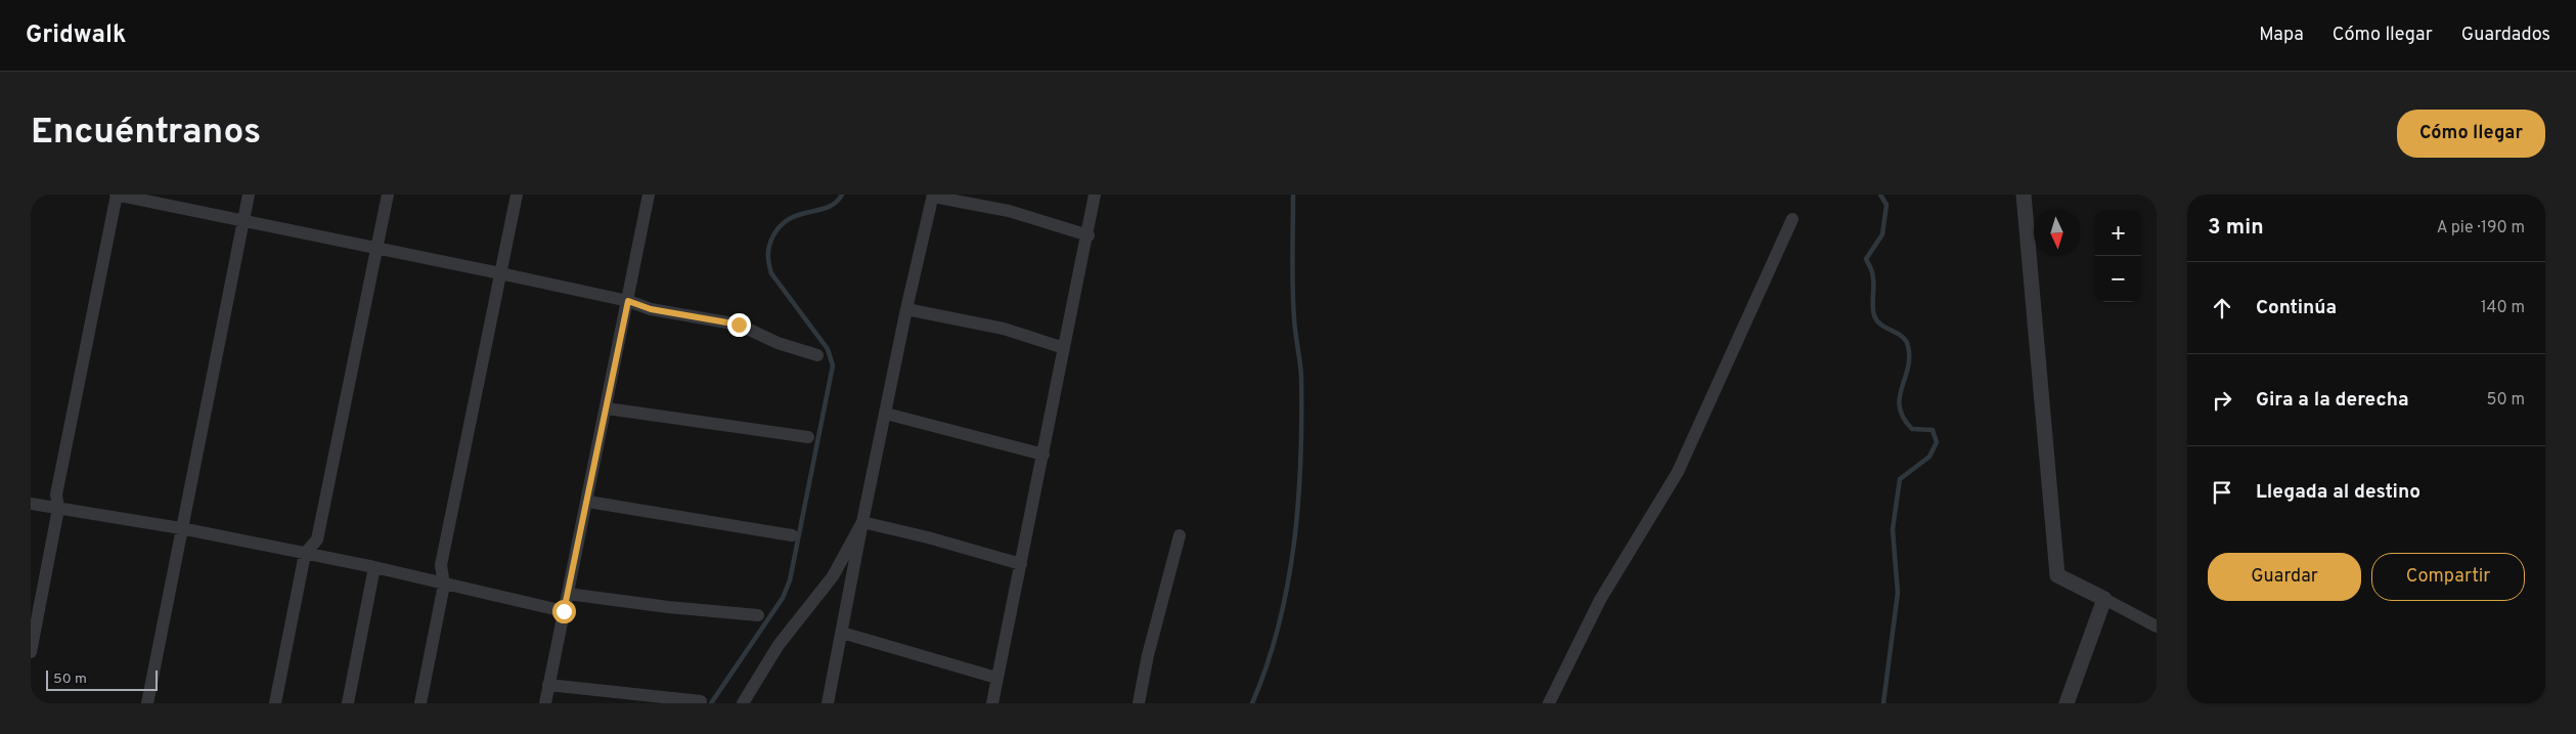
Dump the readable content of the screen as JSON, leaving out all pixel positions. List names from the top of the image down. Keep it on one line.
{"scale_bar":"50 m","north":"bottom","page":{"header":"Gridwalk","nav":["Mapa","Cómo llegar","Guardados"],"buttons":["Cómo llegar",["Guardar","Compartir"]],"title":"Encuéntranos","heading":["3 min","A pie · 190 m"],"map_buttons":["+","−"],"list":[["Continúa","140 m"],["Gira a la derecha","50 m"],"Llegada al destino"],"scale":"50 m"}}
